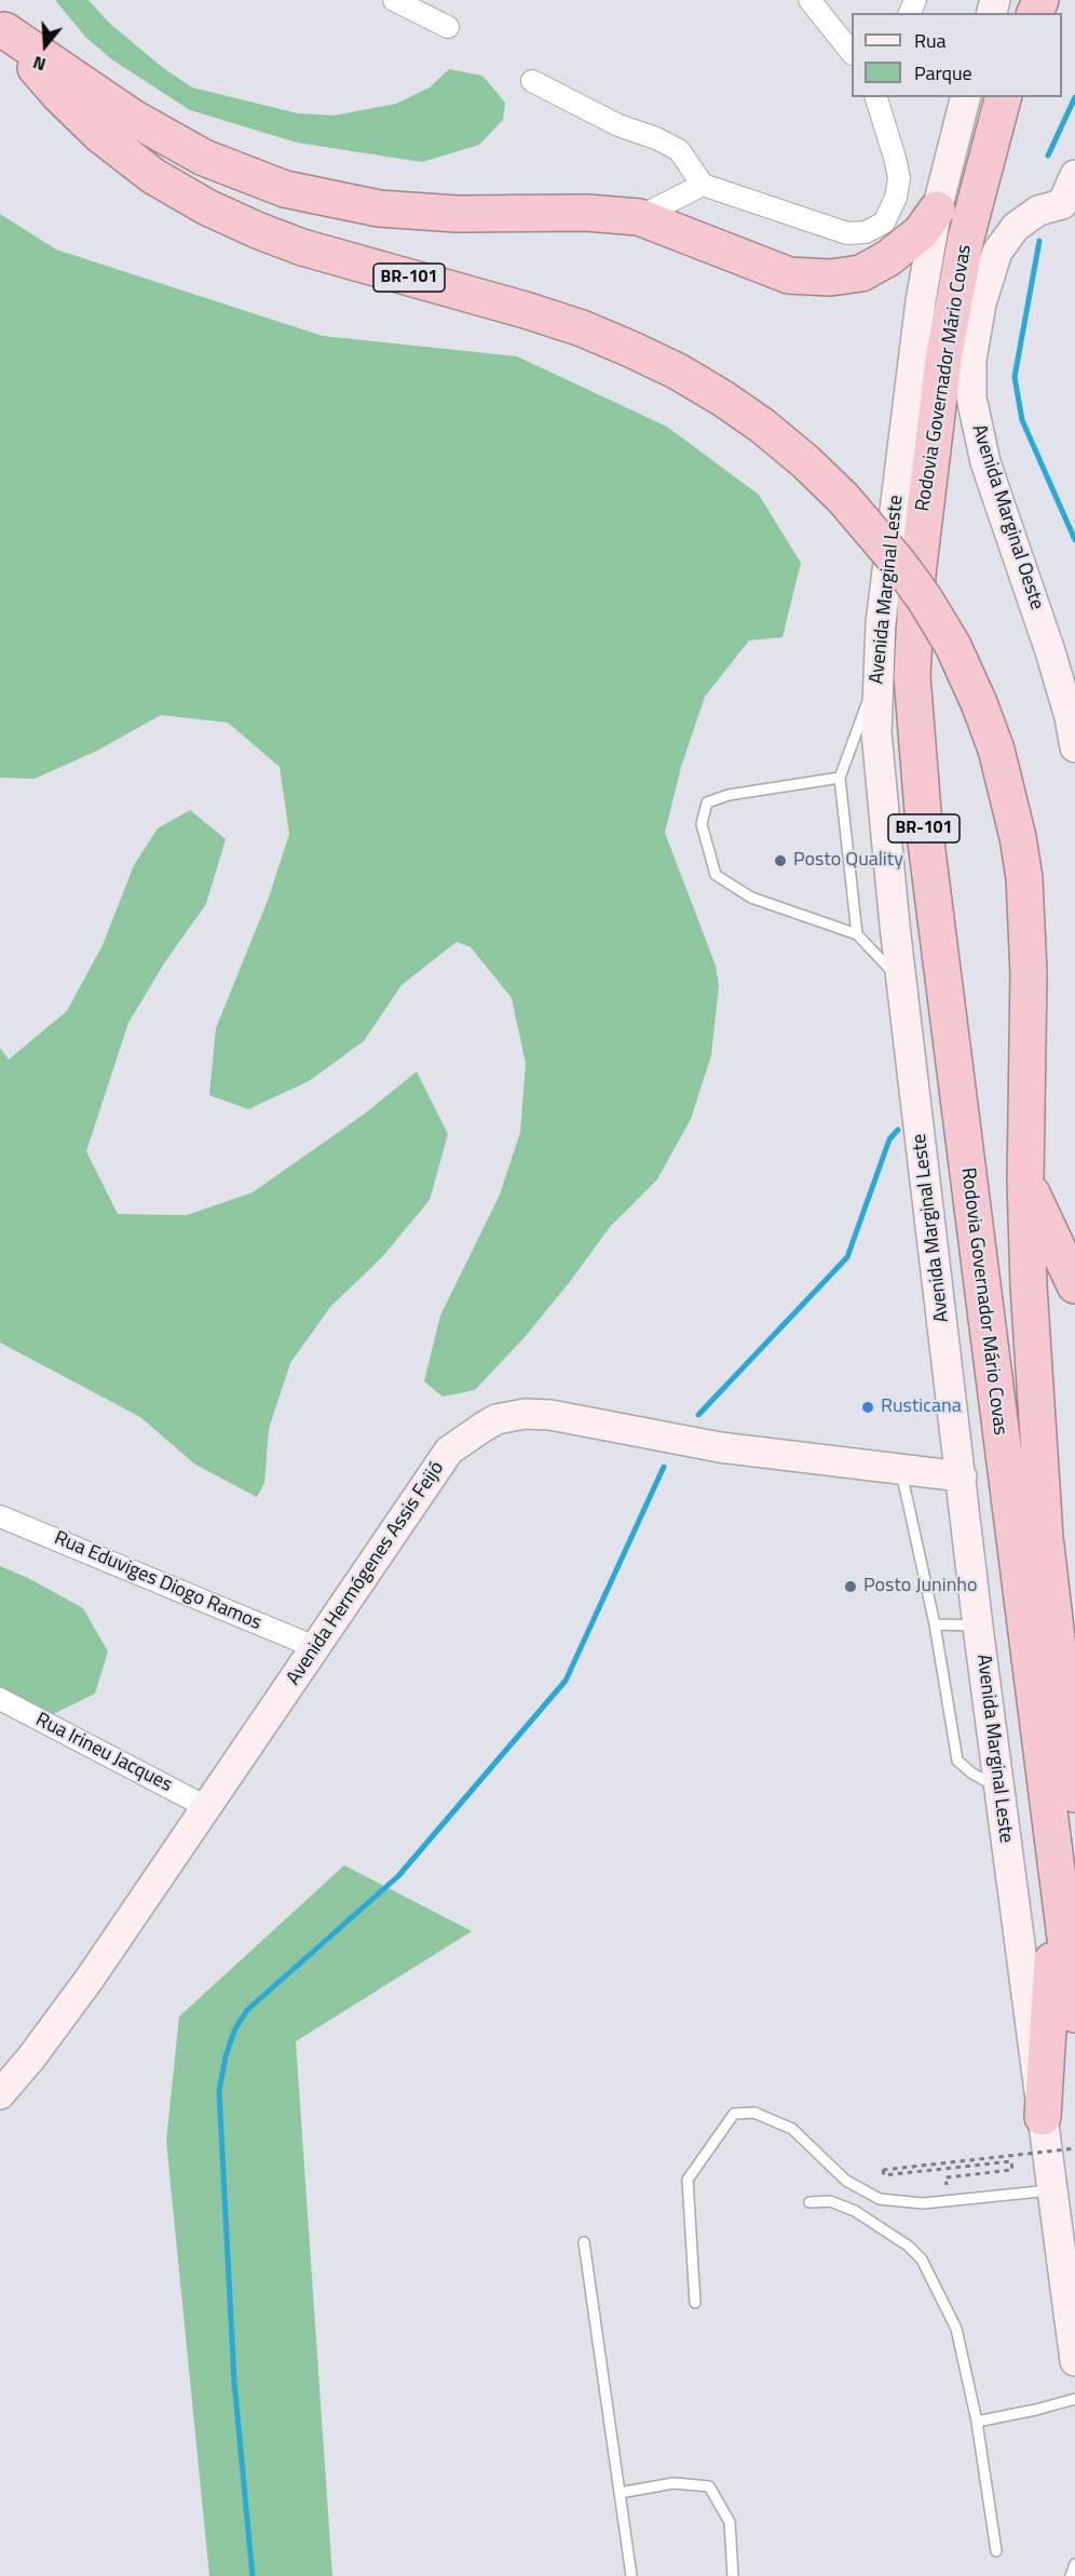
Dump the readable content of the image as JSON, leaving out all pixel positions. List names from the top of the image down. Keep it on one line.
{"streets":{"highway":["BR-101","Rodovia Governador Mário Covas"],"main road":["Avenida Marginal Oeste","Avenida Marginal Leste","Avenida Hermógenes Assis Feijó"],"street":["Rua Eduviges Diogo Ramos","Rua Irineu Jacques"]},"crossings":[["Avenida Marginal Leste","Avenida Hermógenes Assis Feijó"],["Avenida Hermógenes Assis Feijó","Rua Eduviges Diogo Ramos"],["Avenida Hermógenes Assis Feijó","Rua Irineu Jacques"]],"places":["Posto Quality","Rusticana","Posto Juninho"],"legend":["Rua","Parque"],"north":"bottom"}
